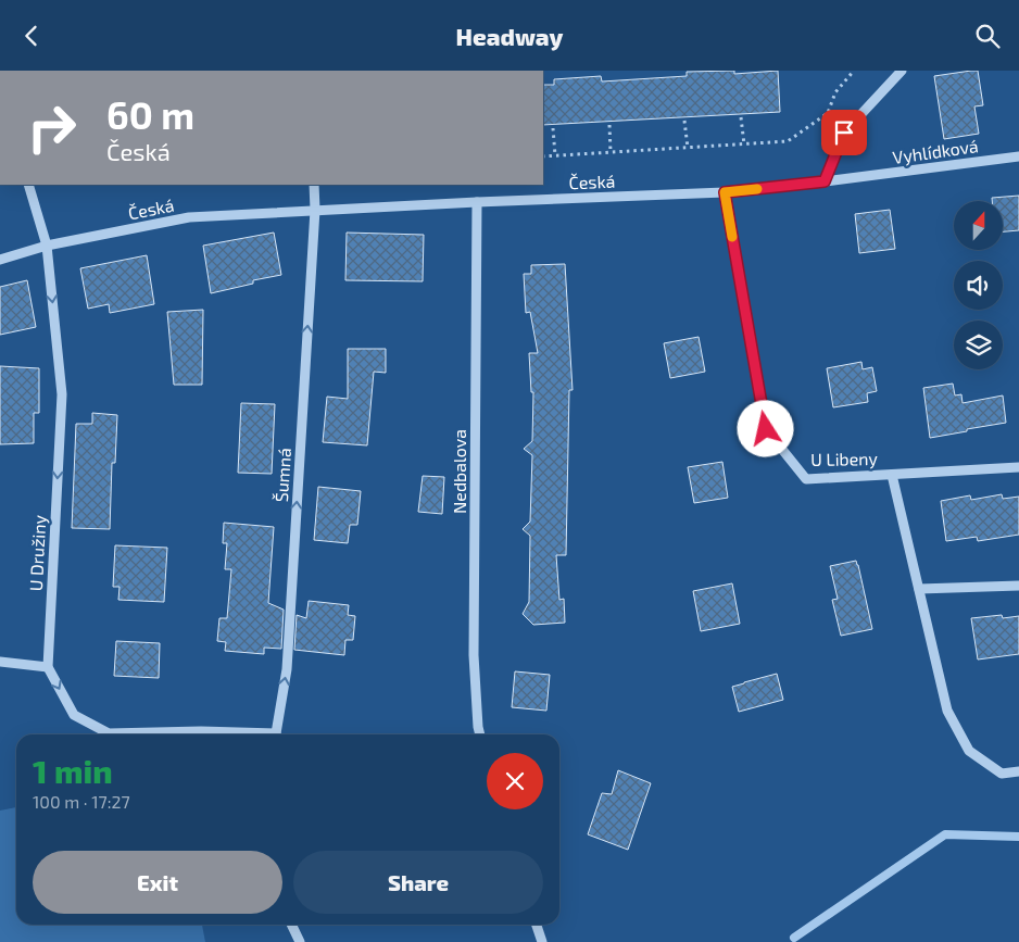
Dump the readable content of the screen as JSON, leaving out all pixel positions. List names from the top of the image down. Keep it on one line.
{"streets":{"street":["Vyhlídková","Česká","U Libeny","Nedbalova","Šumná","U Družiny"]},"crossings":[["Vyhlídková","Česká"],["Česká","U Libeny"],["Česká","Nedbalova"],["Česká","Šumná"],["Česká","U Družiny"]],"one_way":["Šumná","U Družiny"],"north":"top","page":{"header":"Headway","turn":["60 m","Česká"],"heading":["1 min","100 m · 17:27"],"buttons":["Exit","Share"]}}
